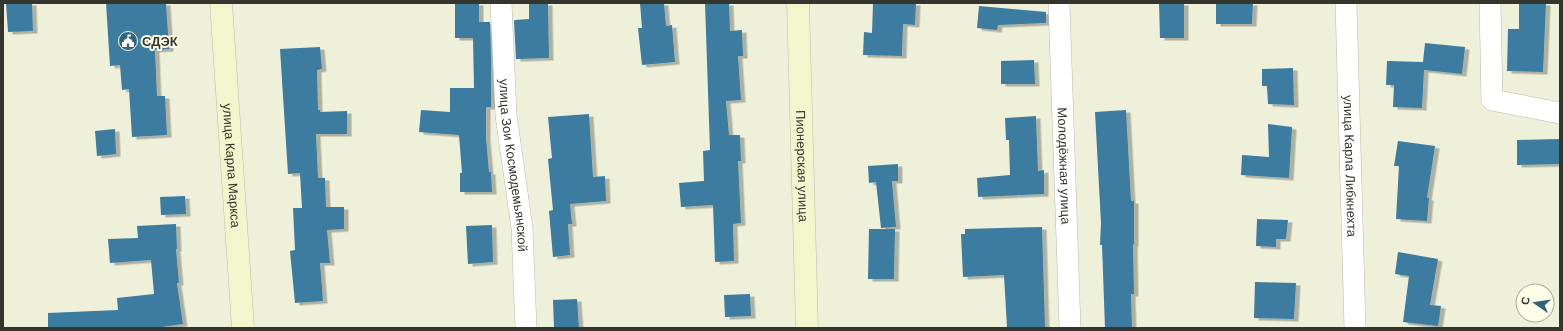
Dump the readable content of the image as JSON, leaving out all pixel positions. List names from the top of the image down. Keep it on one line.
{"streets":{"street":["улица Карла Маркса","улица Зои Космодемьянской","Пионерская улица","Молодёжная улица","улица Карла Либкнехта"]},"places":{"public building":["СДЭК"]},"north":"left"}
